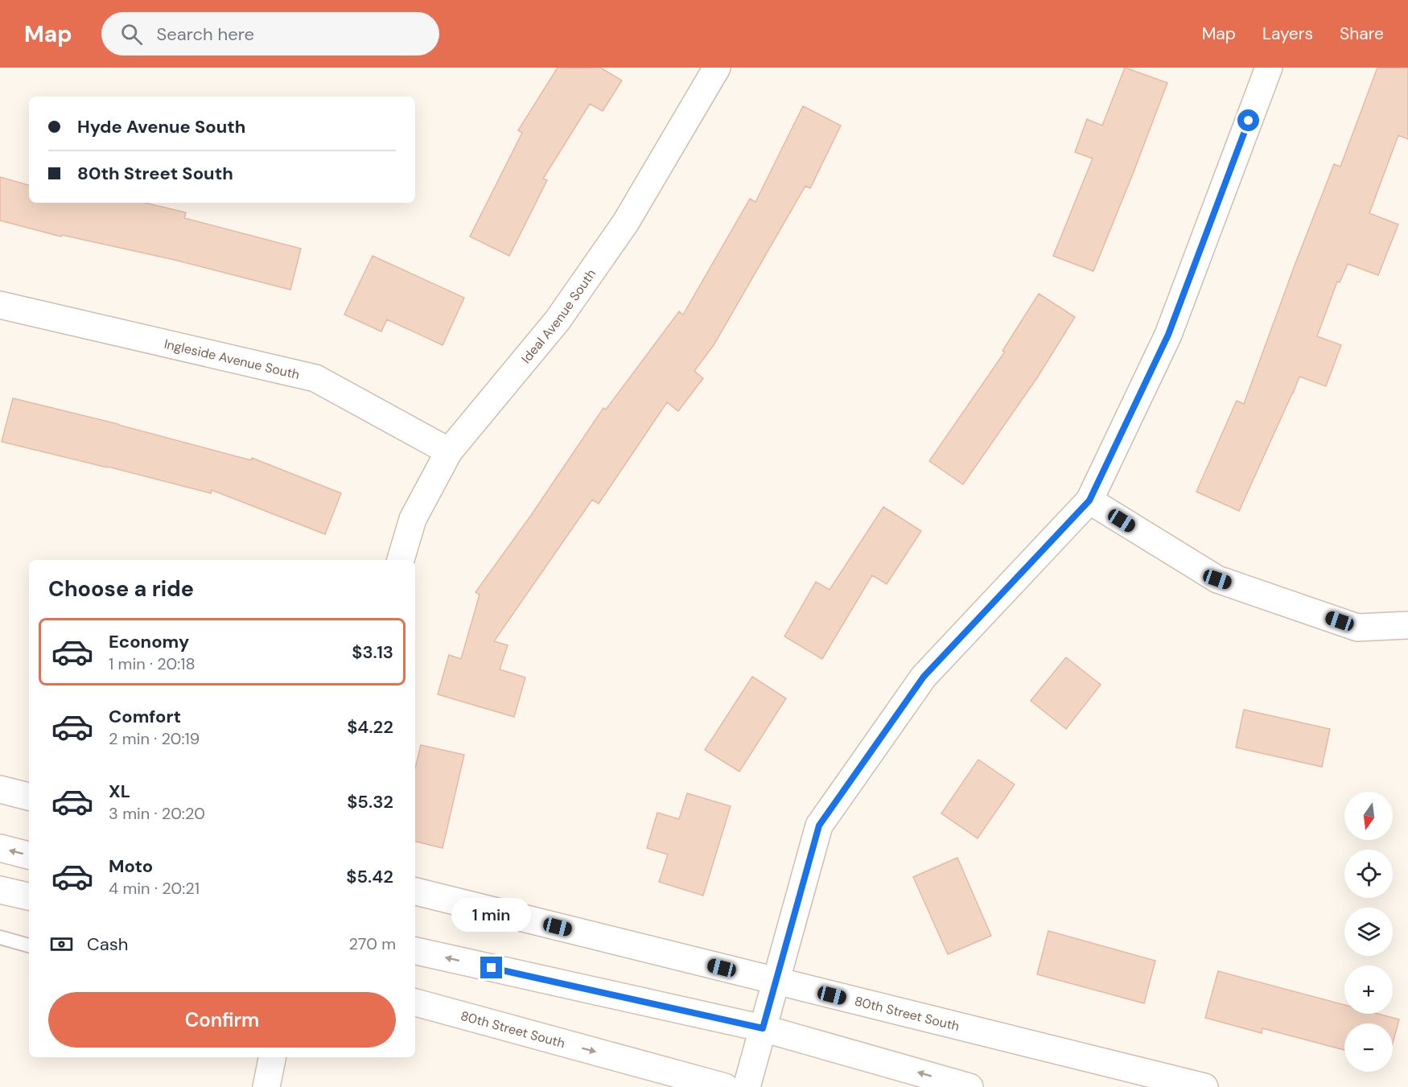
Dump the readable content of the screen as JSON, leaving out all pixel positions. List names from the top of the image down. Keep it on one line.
{"streets":{"street":["Ideal Avenue South","Ingleside Avenue South","80th Street South"]},"crossings":[["Ideal Avenue South","Ingleside Avenue South"]],"north":"bottom","page":{"header":"Map","search":"Search here","nav":["Map","Layers","Share"],"banner":["Hyde Avenue South","80th Street South"],"heading":"Choose a ride","list":[{"name":"Economy","note":"1 min · 20:18","value":"$3.13"},{"name":"Comfort","note":"2 min · 20:19","value":"$4.22"},{"name":"XL","note":"3 min · 20:20","value":"$5.32"},{"name":"Moto","note":"4 min · 20:21","value":"$5.42"}],"map_buttons":["+","−"],"bubble":"1 min","pay":["Cash","270 m"],"buttons":"Confirm"}}
